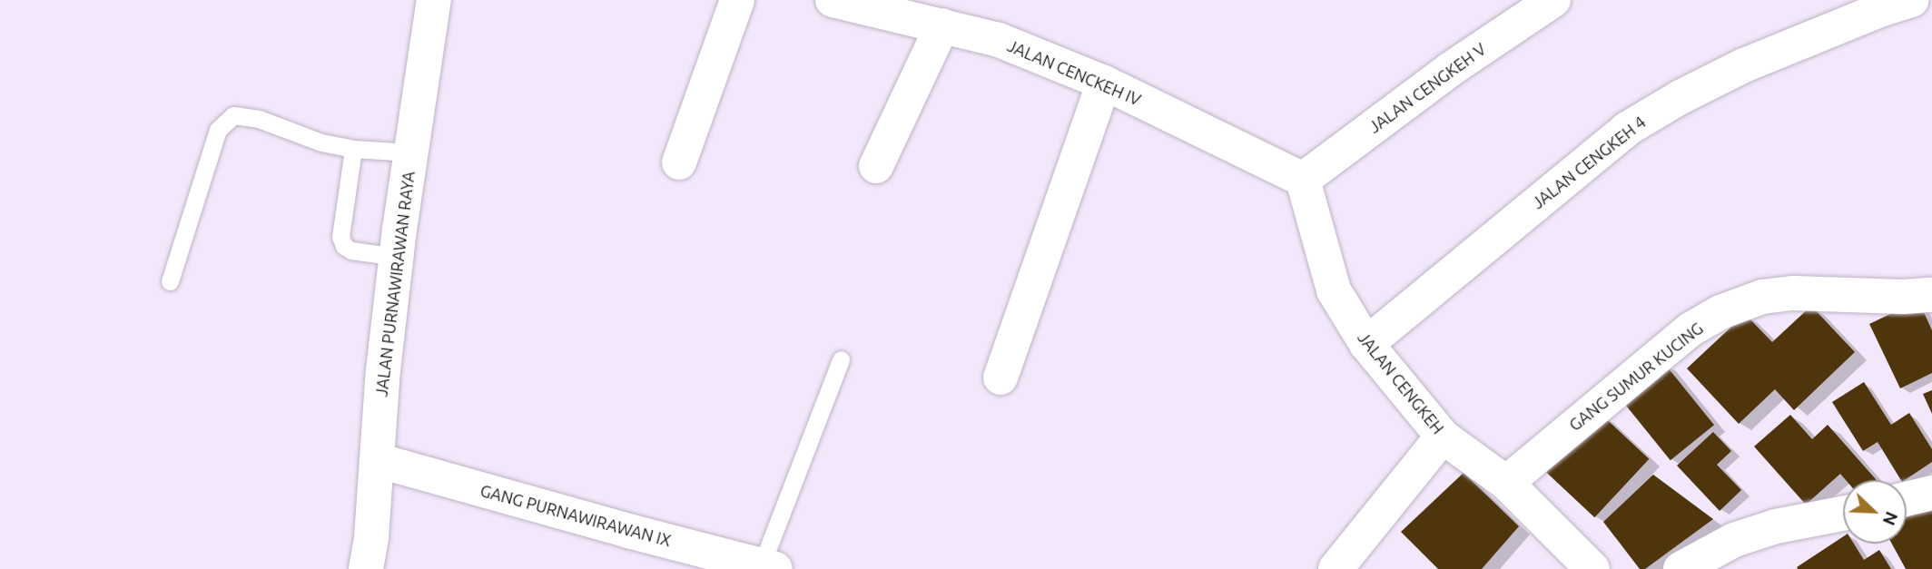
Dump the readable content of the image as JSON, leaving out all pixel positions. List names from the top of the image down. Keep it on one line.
{"streets":{"street":["JALAN CENCKEH IV","JALAN CENGKEH V","JALAN CENGKEH 4","JALAN PURNAWIRAWAN RAYA","GANG SUMUR KUCING","JALAN CENGKEH","GANG PURNAWIRAWAN IX"]},"crossings":[["JALAN CENCKEH IV","JALAN CENGKEH V"],["JALAN CENCKEH IV","JALAN CENGKEH"],["JALAN CENGKEH V","JALAN CENGKEH"],["JALAN CENGKEH 4","JALAN CENGKEH"],["JALAN PURNAWIRAWAN RAYA","GANG PURNAWIRAWAN IX"],["GANG SUMUR KUCING","JALAN CENGKEH"]],"north":"bottom right"}
